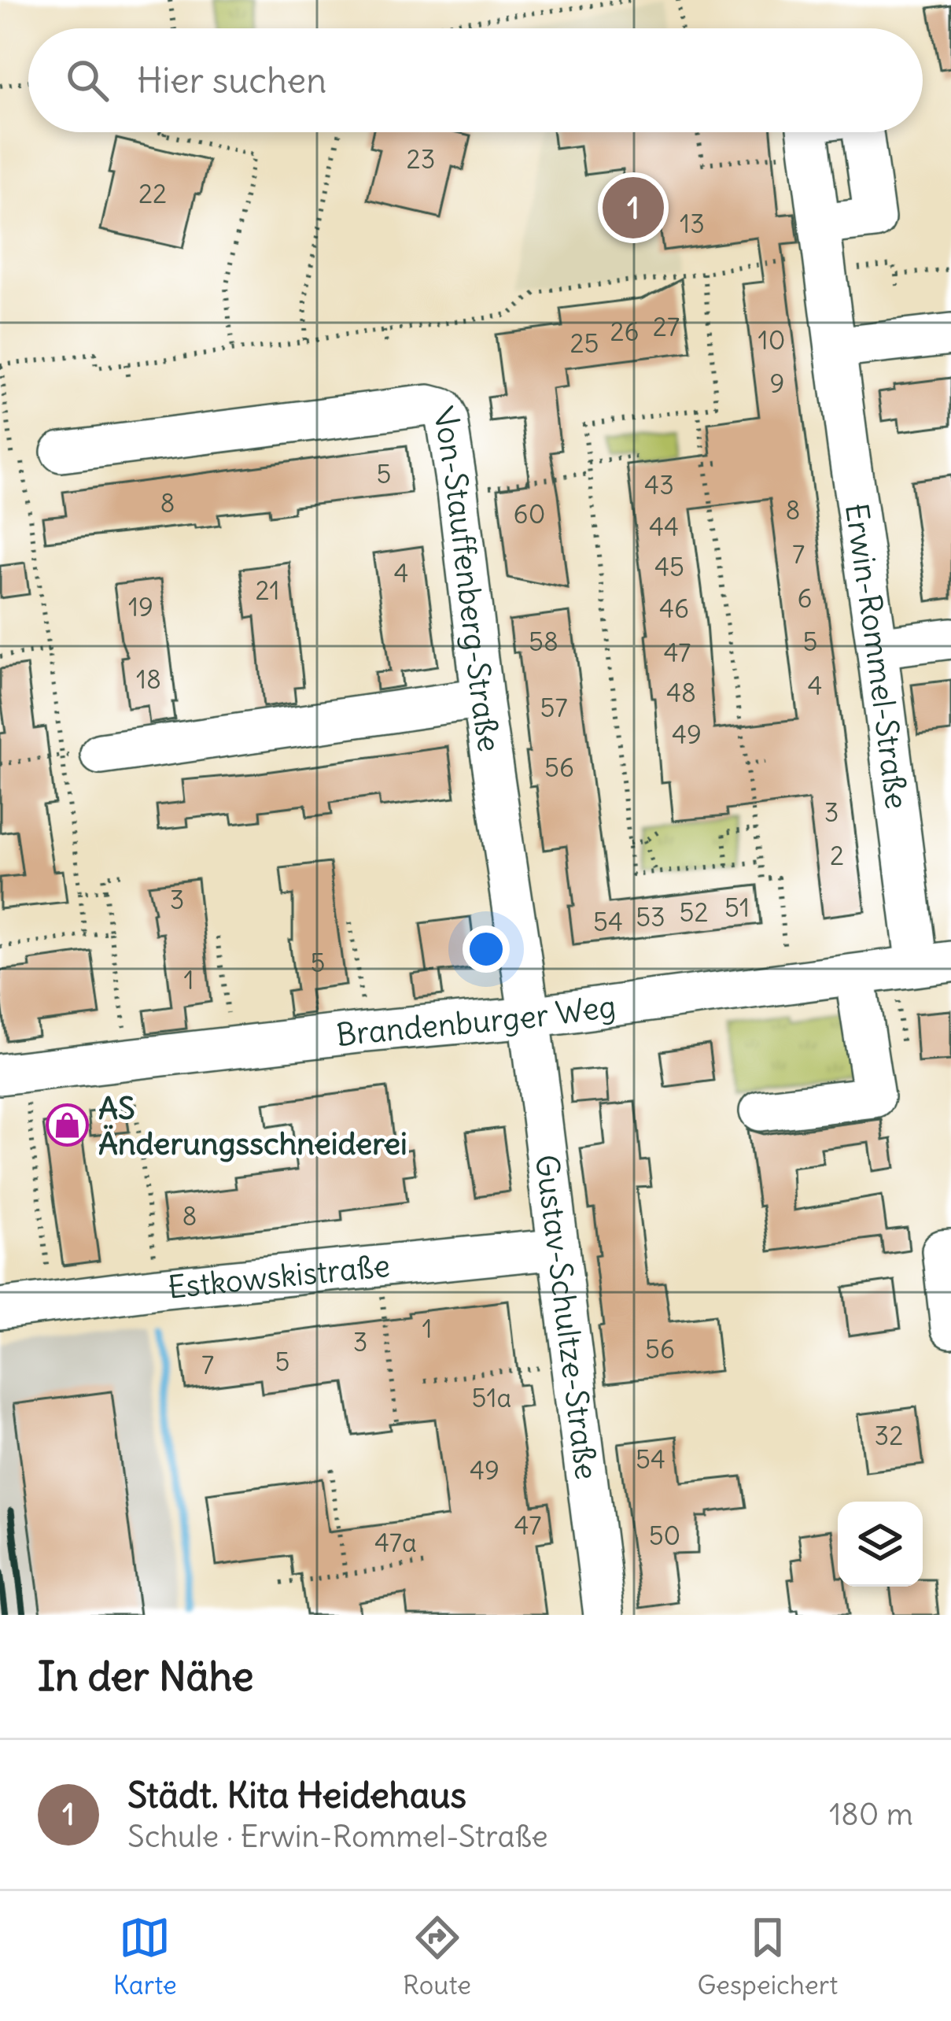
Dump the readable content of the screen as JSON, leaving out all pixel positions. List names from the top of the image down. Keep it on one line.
{"streets":{"street":["Von-Stauffenberg-Straße","Erwin-Rommel-Straße","Brandenburger Weg","Estkowskistraße","Gustav-Schultze-Straße"]},"crossings":[["Von-Stauffenberg-Straße","Brandenburger Weg"],["Von-Stauffenberg-Straße","Gustav-Schultze-Straße"],["Erwin-Rommel-Straße","Brandenburger Weg"],["Brandenburger Weg","Gustav-Schultze-Straße"],["Estkowskistraße","Gustav-Schultze-Straße"]],"places":{"shop":["AS Änderungsschneiderei"]},"house_numbers":["23","22","13","27","26","10","25","9","5","43","8","8","60","44","7","45","4","21","6","19","46","58","5","47","18","4","48","57","49","56","3","2","3","51","52","53","54","5","1","8","1","3","56","5","7","51a","32","54","49","47","50","47a"],"page":{"search":"Hier suchen","pins":"1","heading":"In der Nähe","list":[{"mark":"1","name":"Städt. Kita Heidehaus","note":"Schule · Erwin-Rommel-Straße","value":"180 m"}],"nav":["Karte","Route","Gespeichert"]}}
